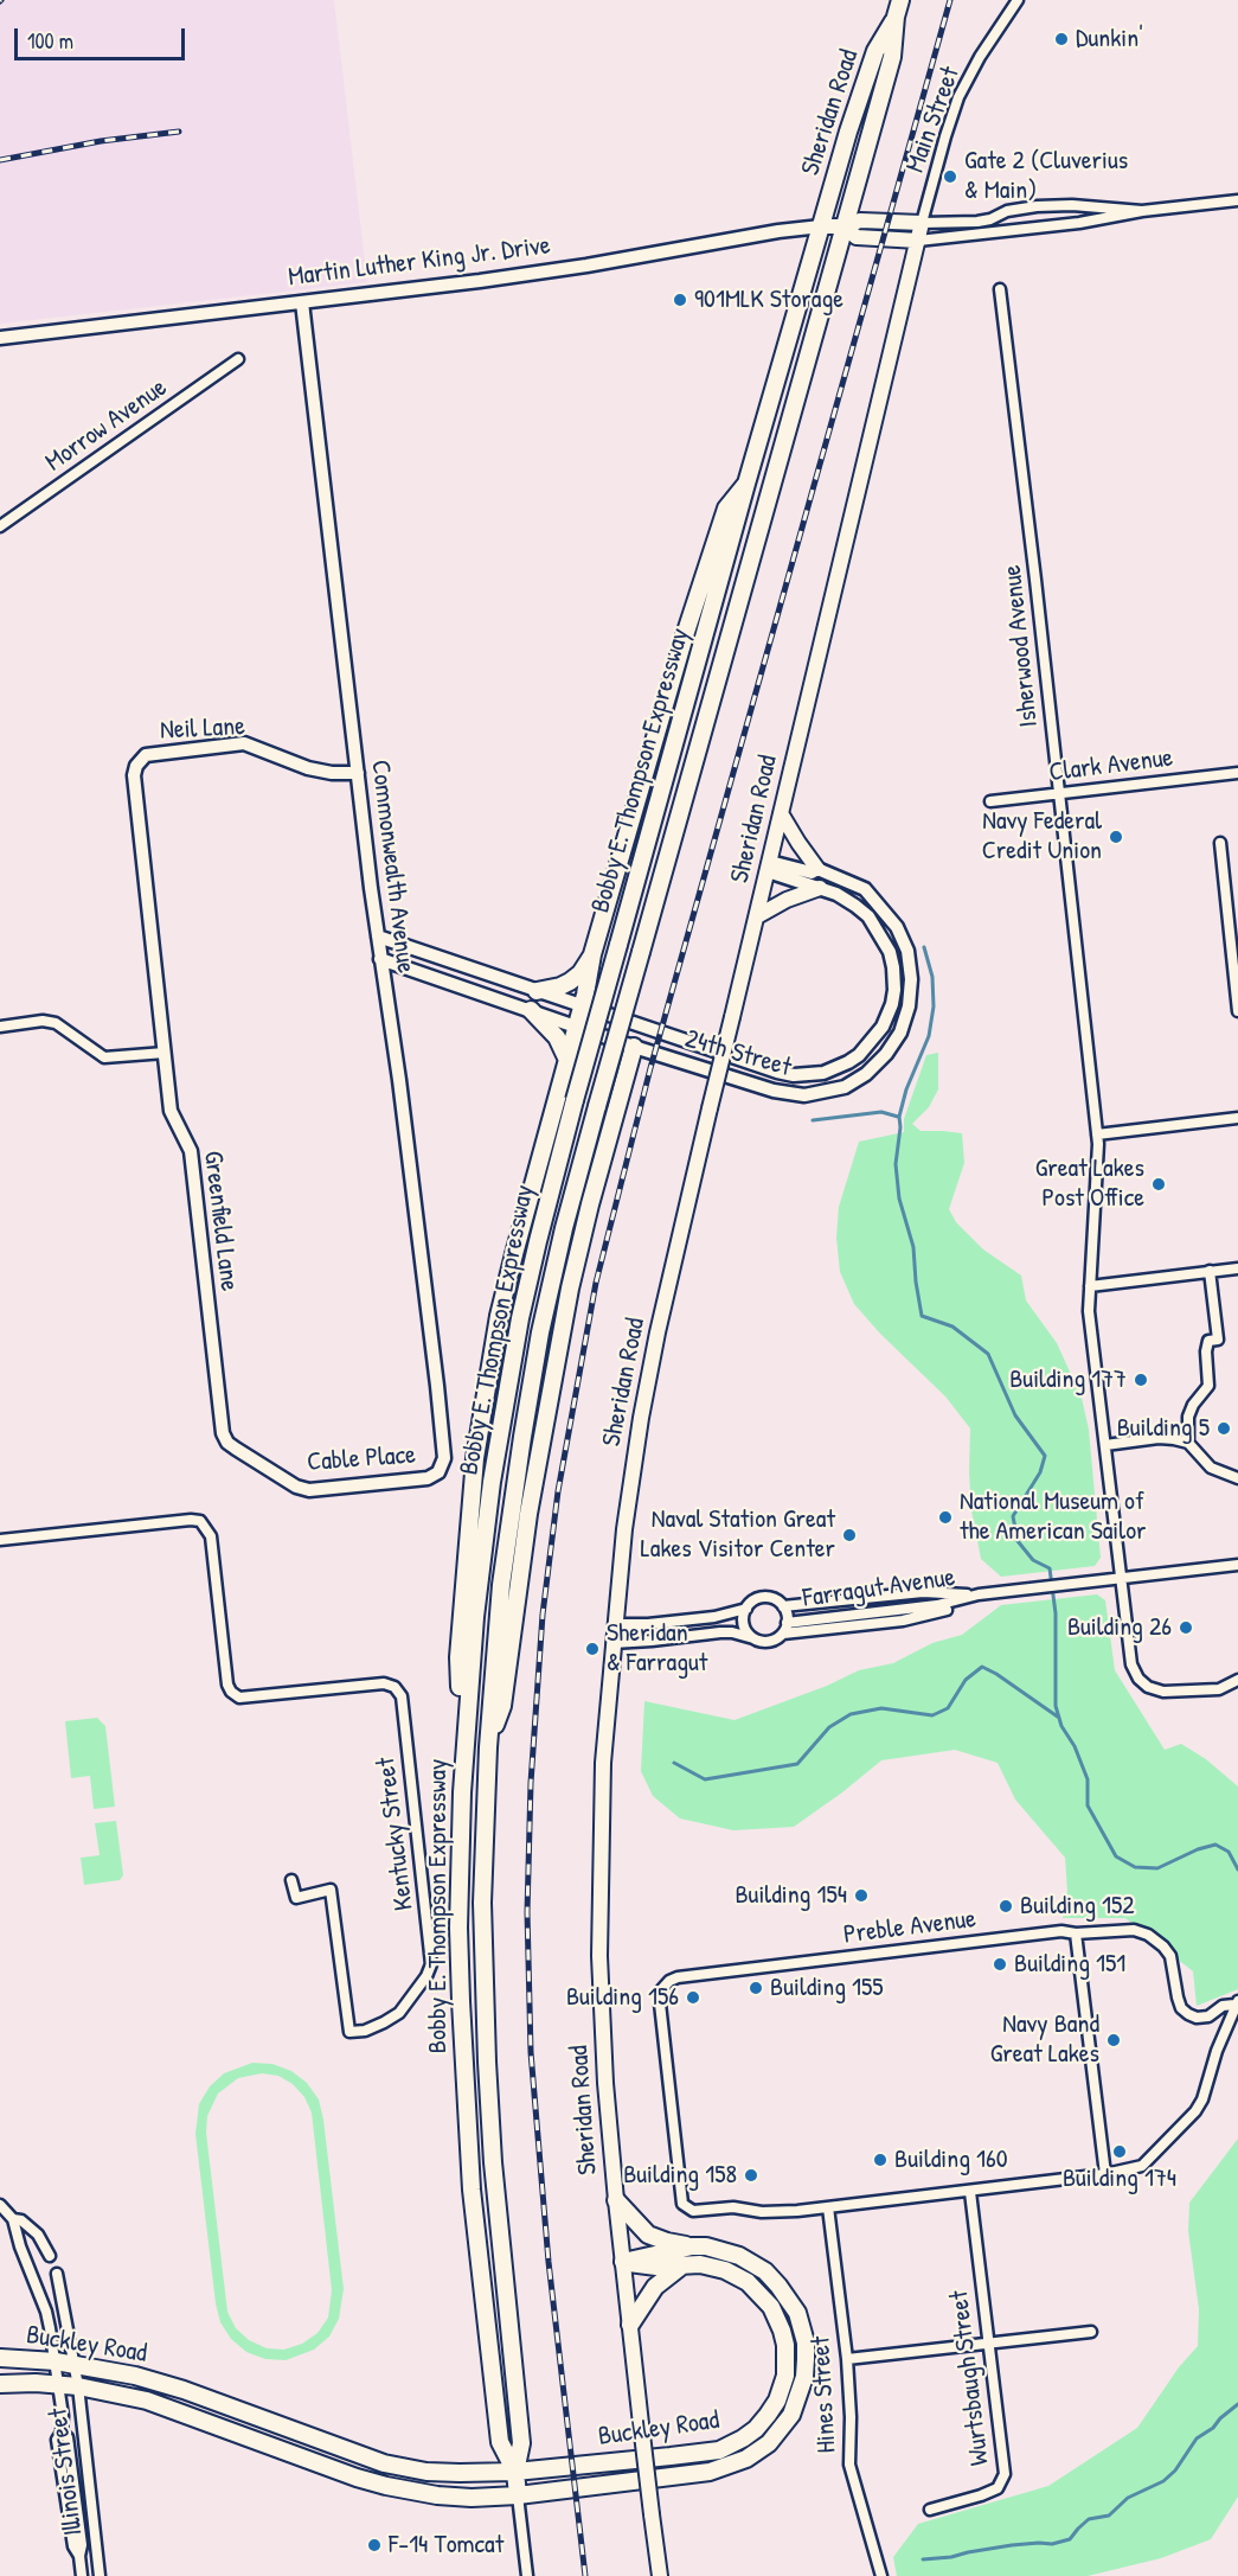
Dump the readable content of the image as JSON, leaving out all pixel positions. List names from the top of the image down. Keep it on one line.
{"streets":{"highway":["Sheridan Road","Bobby E. Thompson Expressway","Buckley Road"],"main road":["Martin Luther King Jr. Drive"],"street":["Main Street","Morrow Avenue","Isherwood Avenue","Neil Lane","Clark Avenue","Commonwealth Avenue","24th Street","Greenfield Lane","Cable Place","Farragut Avenue","Kentucky Street","Preble Avenue","Wurtsbaugh Street","Hines Street","Illinois Street"]},"crossings":[["Sheridan Road","Main Street"],["Sheridan Road","Martin Luther King Jr. Drive"],["Sheridan Road","Bobby E. Thompson Expressway"],["Sheridan Road","24th Street"],["Sheridan Road","Buckley Road"],["Main Street","Martin Luther King Jr. Drive"],["Martin Luther King Jr. Drive","Bobby E. Thompson Expressway"],["Martin Luther King Jr. Drive","Commonwealth Avenue"],["Isherwood Avenue","Clark Avenue"],["Isherwood Avenue","Farragut Avenue"],["Neil Lane","Commonwealth Avenue"],["Neil Lane","Greenfield Lane"],["Bobby E. Thompson Expressway","Buckley Road"],["Commonwealth Avenue","24th Street"],["Commonwealth Avenue","Cable Place"],["Greenfield Lane","Cable Place"],["Preble Avenue","Hines Street"],["Buckley Road","Illinois Street"]],"places":["Dunkin'","Gate 2 (Cluverius & Main)","901MLK Storage","Navy Federal Credit Union","Great Lakes Post Office","Building 177","Building 5","National Museum of the American Sailor","Naval Station Great Lakes Visitor Center","Building 26","Sheridan & Farragut","Building 154","Building 152","Building 151","Building 155","Building 156","Navy Band Great Lakes","Building 174","Building 160","Building 158","F-14 Tomcat"],"scale_bar":"100 m"}
